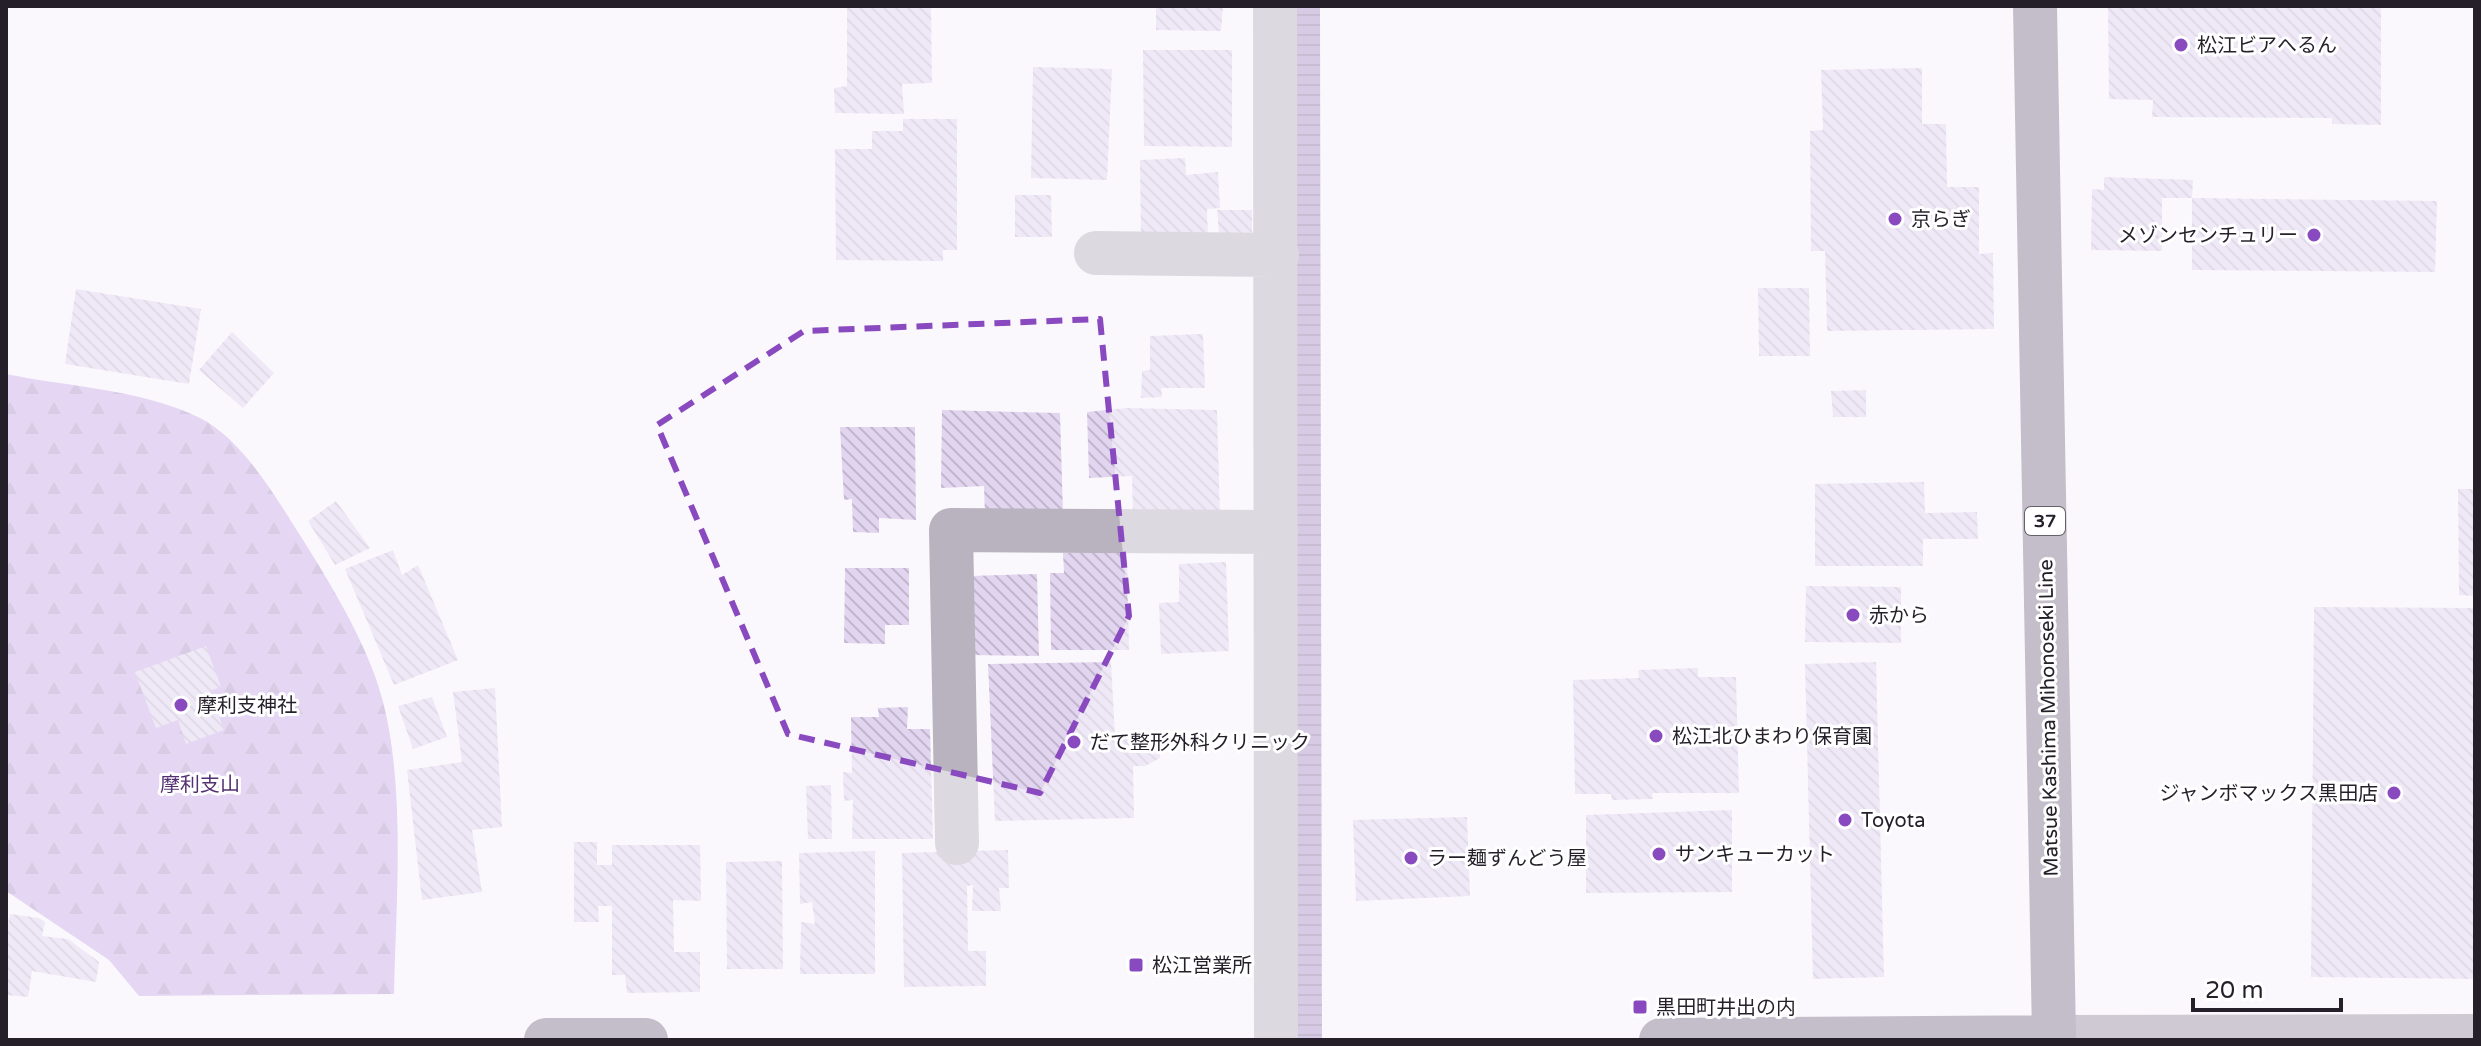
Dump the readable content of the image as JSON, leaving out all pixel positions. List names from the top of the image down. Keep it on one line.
{"streets":{"main road":["37","Matsue Kashima Mihonoseki Line"]},"parks":["摩利支山"],"places":{"other":["松江ビアへるん","京らぎ","メゾンセンチュリー","赤から","摩利支神社","松江北ひまわり保育園","だて整形外科クリニック","ジャンボマックス黒田店","Toyota","サンキューカット","ラー麺ずんどう屋"],"transit":["松江営業所","黒田町井出の内"]},"scale_bar":"20 m"}
